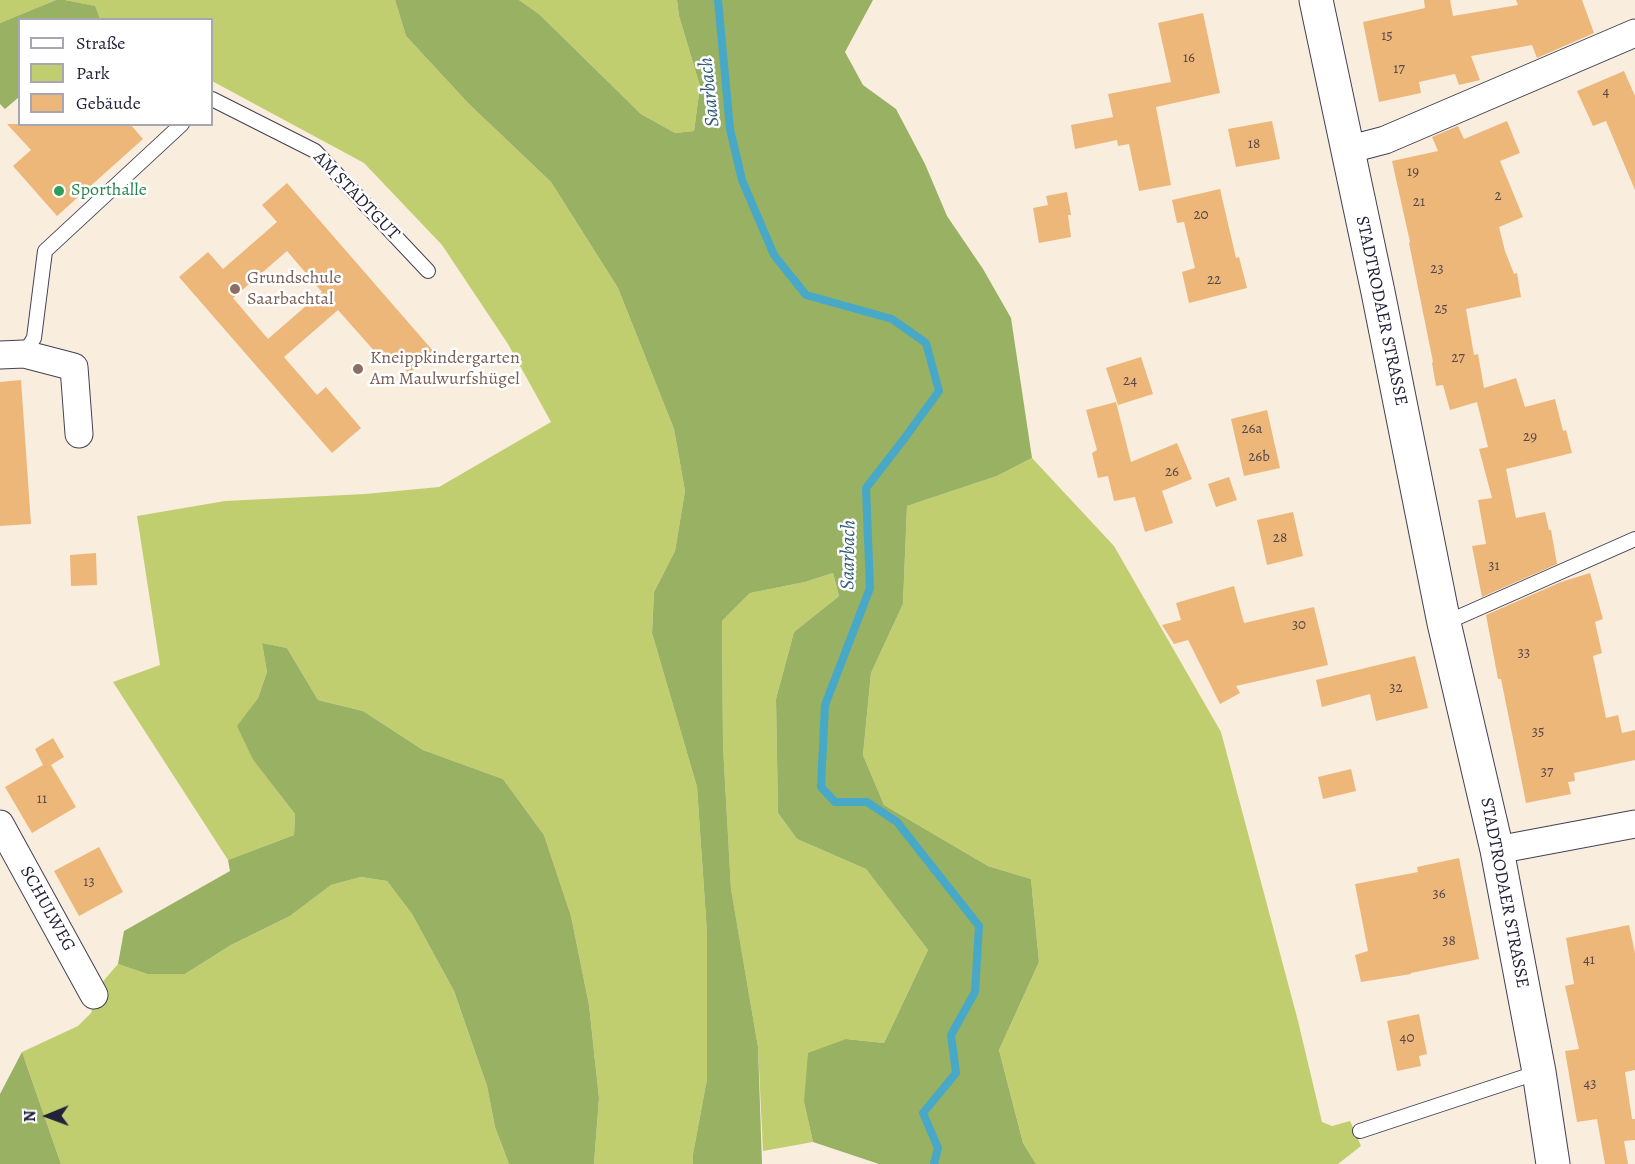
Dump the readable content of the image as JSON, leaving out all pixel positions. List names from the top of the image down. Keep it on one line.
{"streets":{"main road":["STADTRODAER STRASSE"],"street":["SCHULWEG"],"lane":["AM STADTGUT"]},"water":["Saarbach"],"places":["Sporthalle","Grundschule Saarbachtal","Kneippkindergarten Am Maulwurfshügel"],"house_numbers":["15","16","17","4","18","19","2","21","20","23","22","25","27","24","26a","29","26b","26","28","31","30","33","32","35","37","11","13","36","38","41","40","43"],"legend":["Straße","Park","Gebäude"],"north":"left"}
